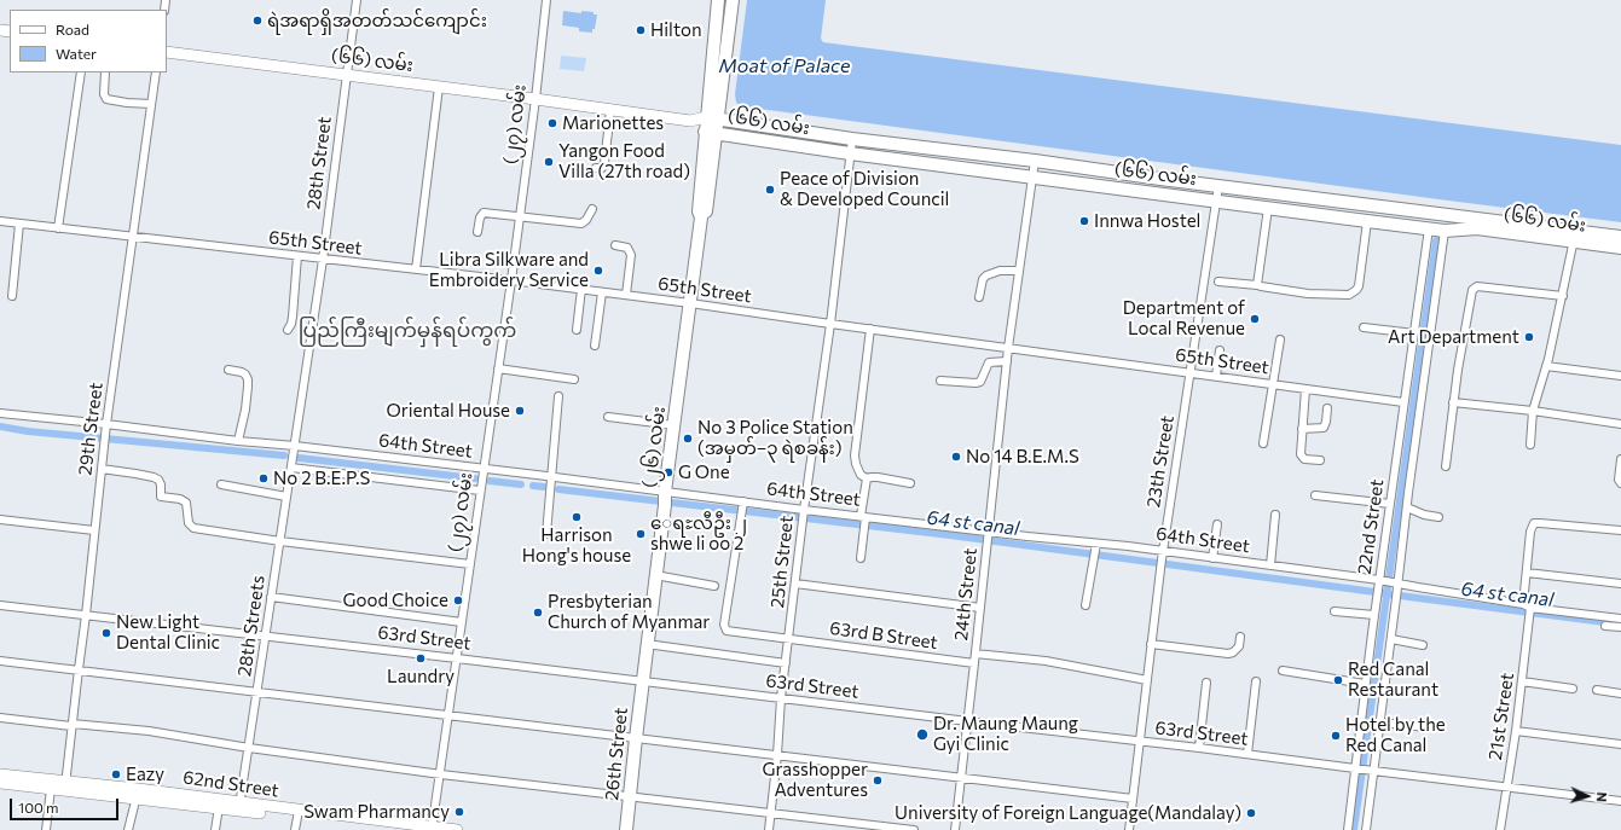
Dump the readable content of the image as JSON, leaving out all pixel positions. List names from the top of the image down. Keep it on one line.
{"streets":{"main road":["(၆၆) လမ်း","(၂၆) လမ်း","26th Street","62nd Street"],"street":["(၂၇) လမ်း","28th Street","65th Street","29th Street","64th Street","23th Street","22nd Street","25th Street","24th Street","28th Streets","63rd B Street","63rd Street","21st Street"]},"crossings":[["(၆၆) လမ်း","(၂၇) လမ်း"],["(၆၆) လမ်း","28th Street"],["(၆၆) လမ်း","(၂၆) လမ်း"],["(၆၆) လမ်း","23th Street"],["(၆၆) လမ်း","22nd Street"],["(၆၆) လမ်း","25th Street"],["(၆၆) လမ်း","24th Street"],["(၂၇) လမ်း","65th Street"],["(၂၇) လမ်း","64th Street"],["(၂၇) လမ်း","63rd Street"],["(၂၇) လမ်း","62nd Street"],["28th Street","65th Street"],["28th Street","64th Street"],["28th Street","28th Streets"],["65th Street","29th Street"],["65th Street","(၂၆) လမ်း"],["65th Street","23th Street"],["65th Street","22nd Street"],["65th Street","25th Street"],["65th Street","24th Street"],["29th Street","64th Street"],["29th Street","63rd Street"],["29th Street","62nd Street"],["64th Street","(၂၆) လမ်း"],["64th Street","23th Street"],["64th Street","22nd Street"],["64th Street","25th Street"],["64th Street","24th Street"],["64th Street","28th Streets"],["64th Street","63rd B Street"],["64th Street","21st Street"],["(၂၆) လမ်း","63rd Street"],["(၂၆) လမ်း","26th Street"],["23th Street","63rd Street"],["22nd Street","63rd Street"],["25th Street","63rd B Street"],["25th Street","63rd Street"],["24th Street","63rd B Street"],["24th Street","63rd Street"],["28th Streets","63rd Street"],["28th Streets","62nd Street"],["63rd Street","21st Street"],["63rd Street","26th Street"]],"districts":["ပြည်ကြီးမျက်မှန်ရပ်ကွက်"],"water":["Moat of Palace","64 st canal"],"places":["ရဲအရာရှိအတတ်သင်ကျောင်း","Hilton","Marionettes","Yangon Food Villa (27th road)","Peace of Division & Developed Council","Innwa Hostel","Libra Silkware and Embroidery Service","Department of Local Revenue","Art Department","Oriental House","No 3 Police Station (အမှတ်−၃ ရဲစခန်း)","No 14 B.E.M.S","G One","No 2 B.E.P.S","Harrison Hong's house","ေရႊလီဦး ၂ shwe li oo 2","Good Choice","Presbyterian Church of Myanmar","New Light Dental Clinic","Laundry","Red Canal Restaurant","Dr. Maung Maung Gyi Clinic","Hotel by the Red Canal","Eazy","Grasshopper Adventures","Swam Pharmancy","University of Foreign Language(Mandalay)"],"legend":["Road","Water"],"scale_bar":"100 m","north":"right"}
